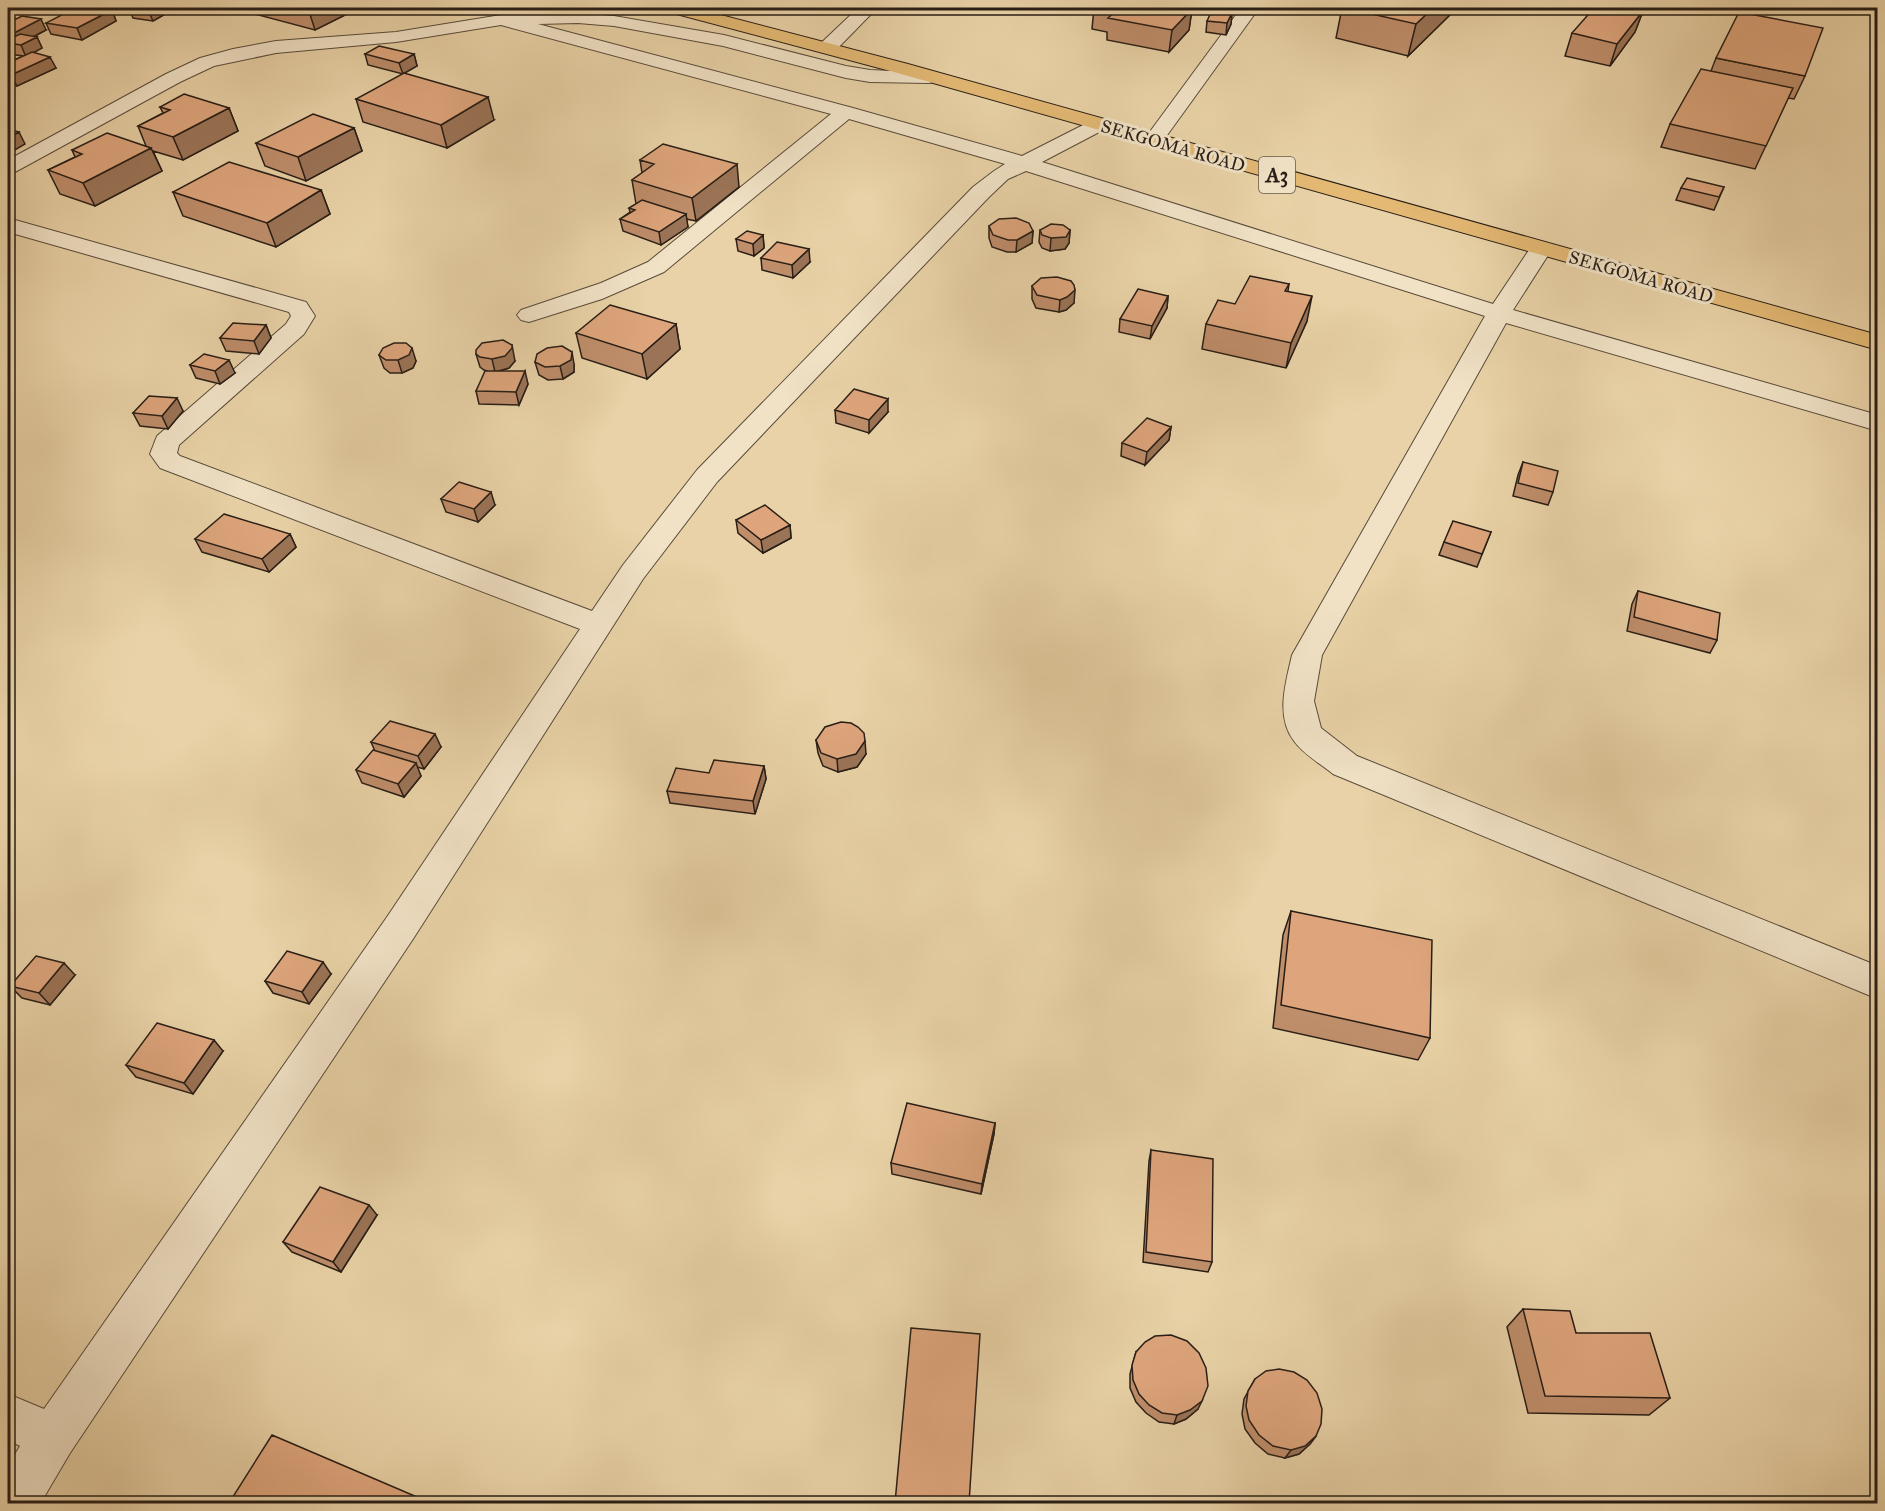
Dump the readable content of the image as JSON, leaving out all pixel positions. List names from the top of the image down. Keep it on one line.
{"streets":{"highway":["SEKGOMA ROAD","A3"]}}
